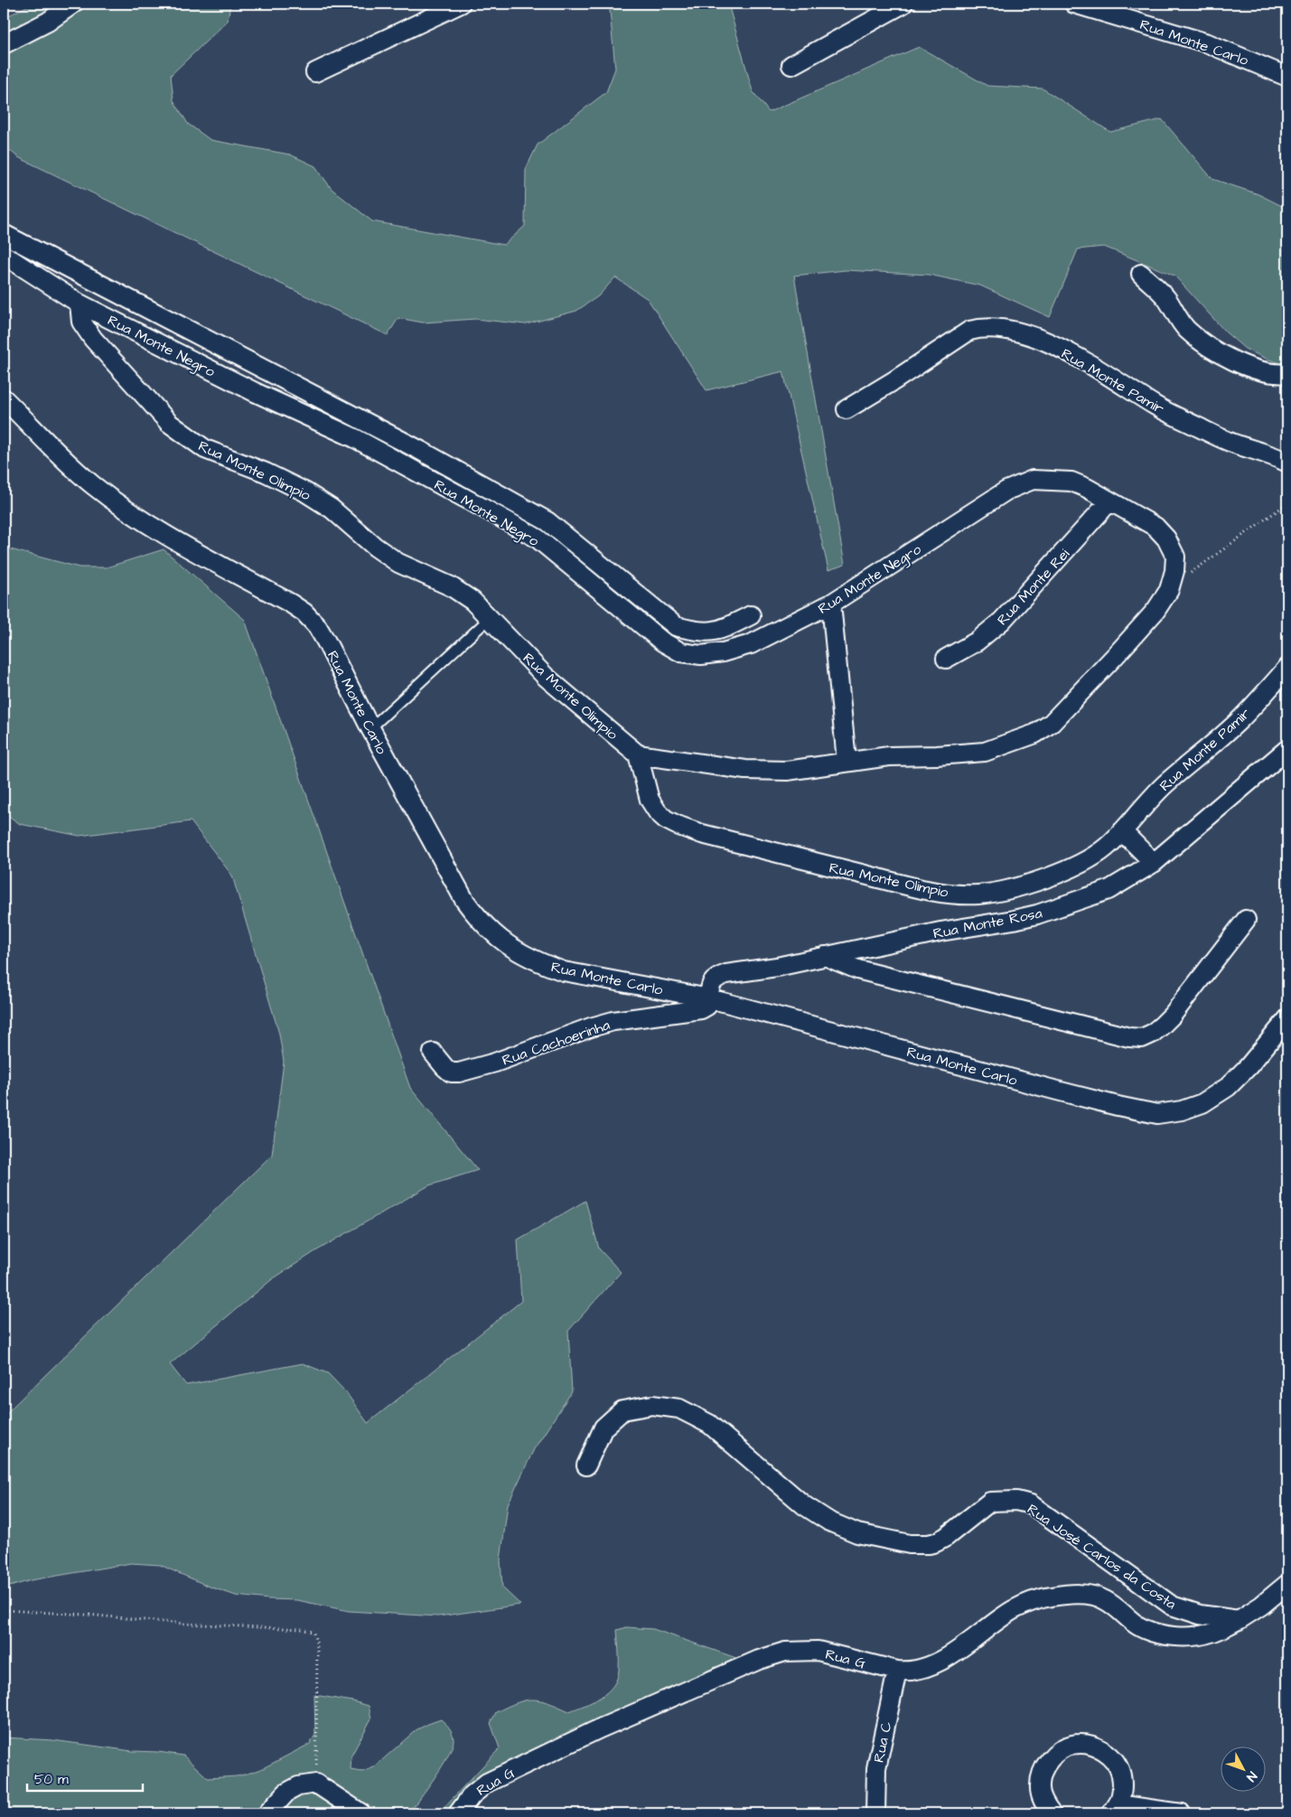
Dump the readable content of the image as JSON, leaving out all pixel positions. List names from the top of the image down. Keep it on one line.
{"streets":{"street":["Rua Monte Carlo","Rua Monte Negro","Rua Monte Pamir","Rua Monte Olimpio","Rua Monte Rei","Rua Monte Rosa","Rua Cachoerinha","Rua José Carlos da Costa","Rua G","Rua C"]},"crossings":[["Rua Monte Carlo","Rua Monte Rosa"],["Rua Monte Carlo","Rua Cachoerinha"],["Rua Monte Negro","Rua Monte Olimpio"],["Rua Monte Negro","Rua Monte Rei"],["Rua Monte Pamir","Rua Monte Olimpio"],["Rua Monte Rosa","Rua Cachoerinha"],["Rua José Carlos da Costa","Rua G"],["Rua G","Rua C"]],"scale_bar":"50 m","north":"bottom right"}
